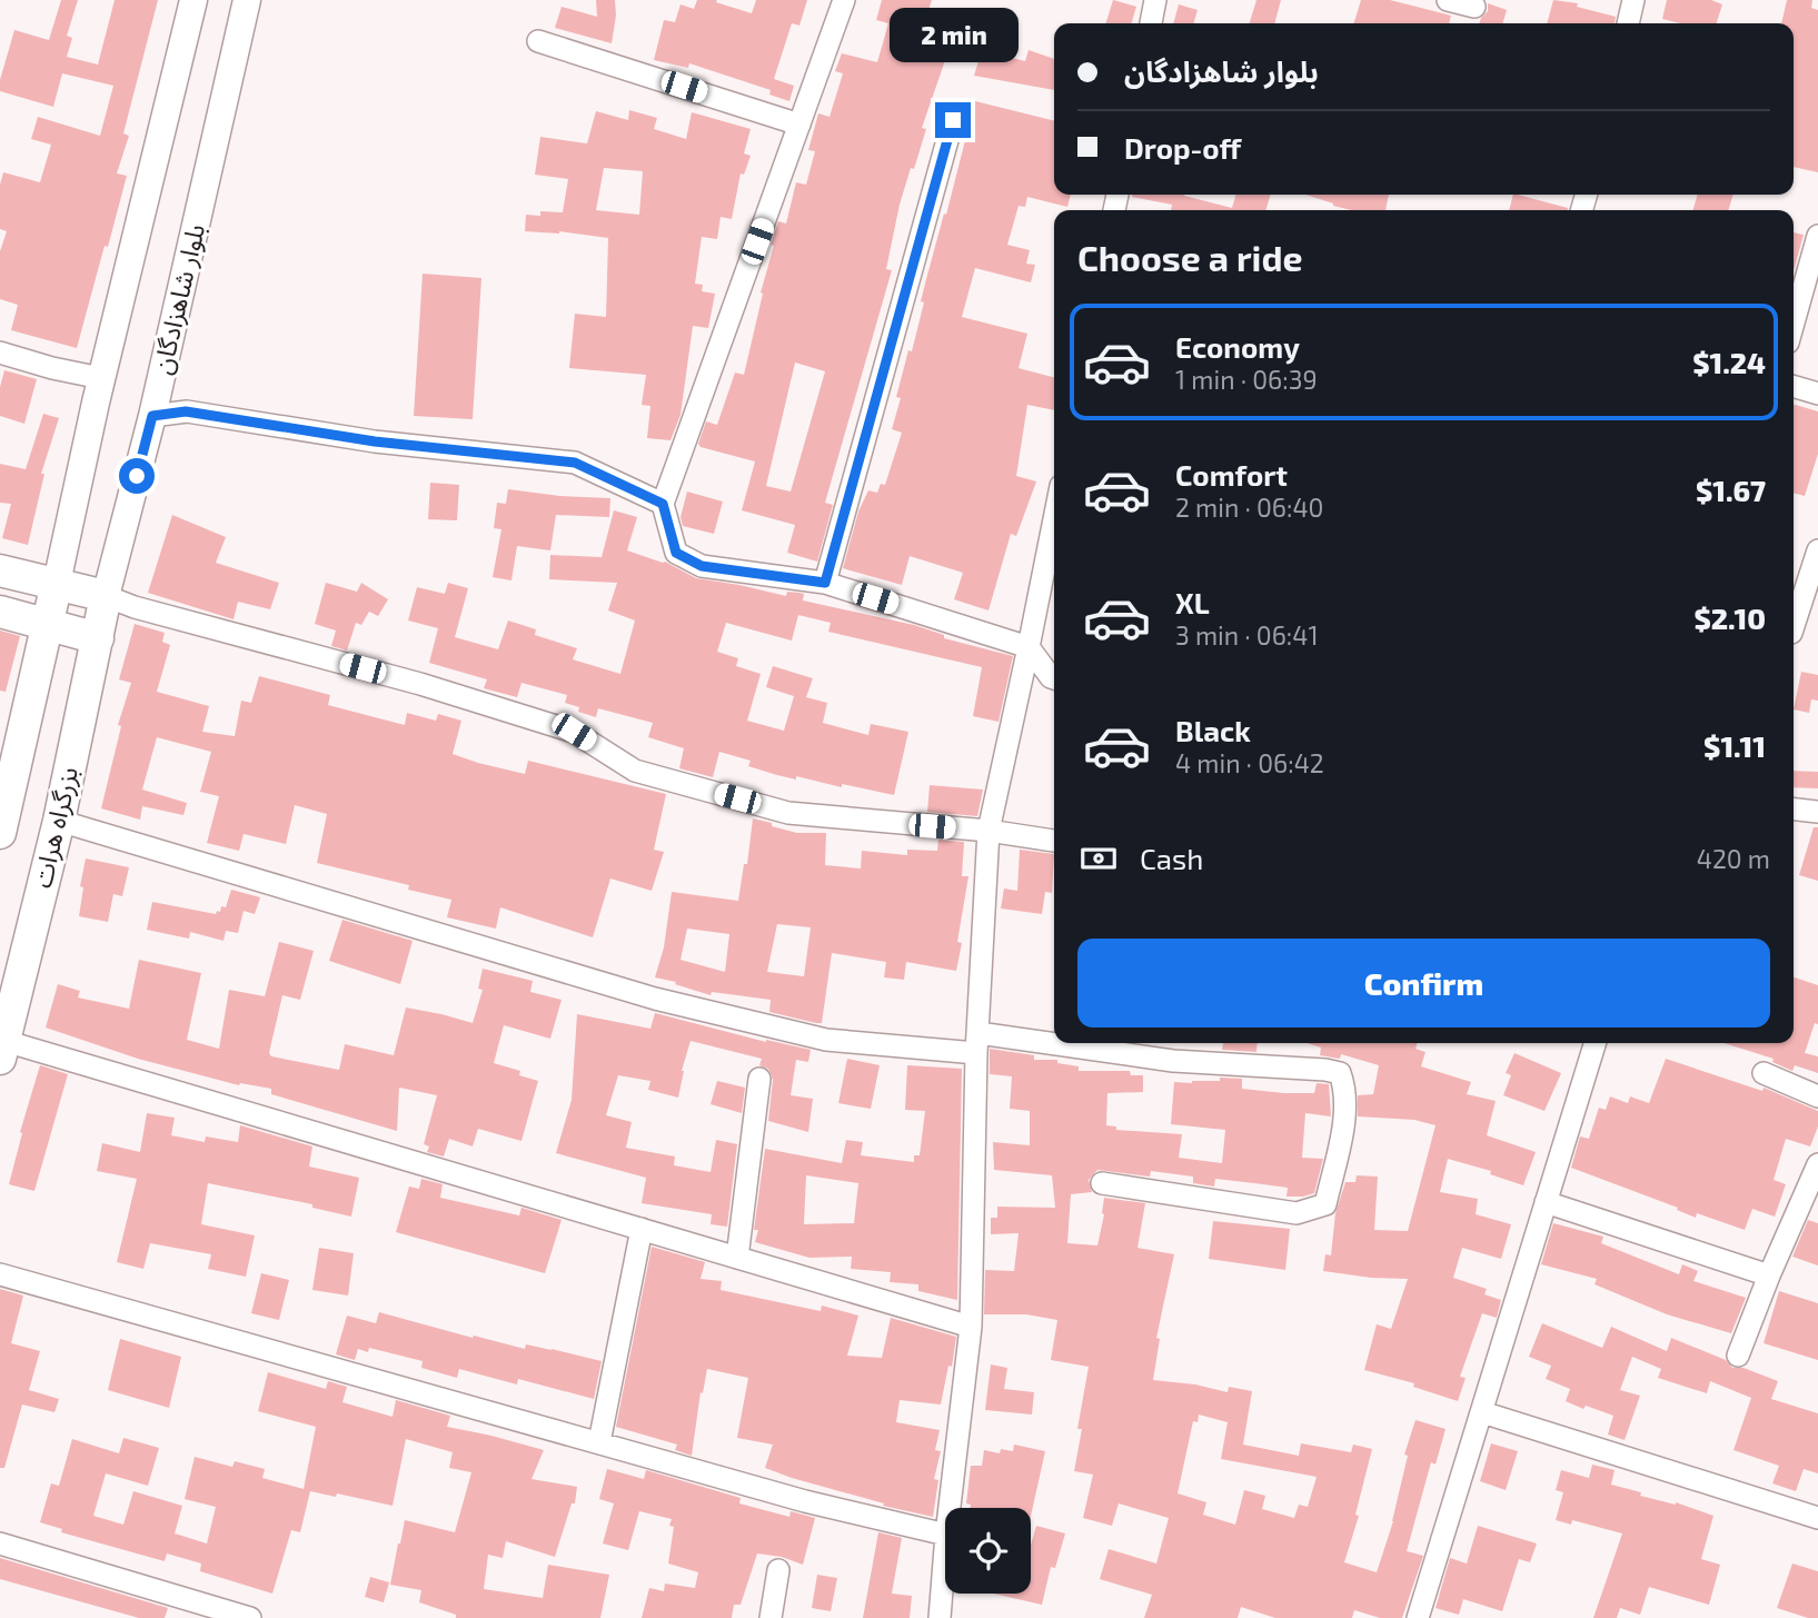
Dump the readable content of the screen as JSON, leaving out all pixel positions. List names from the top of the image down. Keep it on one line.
{"streets":{"highway":["بزرگراه هرات"],"main road":["بلوار شاهزادگان"]},"crossings":[["بلوار شاهزادگان","بزرگراه هرات"]],"page":{"bubble":"2 min","banner":["بلوار شاهزادگان","Drop-off"],"heading":"Choose a ride","list":[{"name":"Economy","note":"1 min · 06:39","value":"$1.24"},{"name":"Comfort","note":"2 min · 06:40","value":"$1.67"},{"name":"XL","note":"3 min · 06:41","value":"$2.10"},{"name":"Black","note":"4 min · 06:42","value":"$1.11"}],"pay":["Cash","420 m"],"buttons":"Confirm"}}
